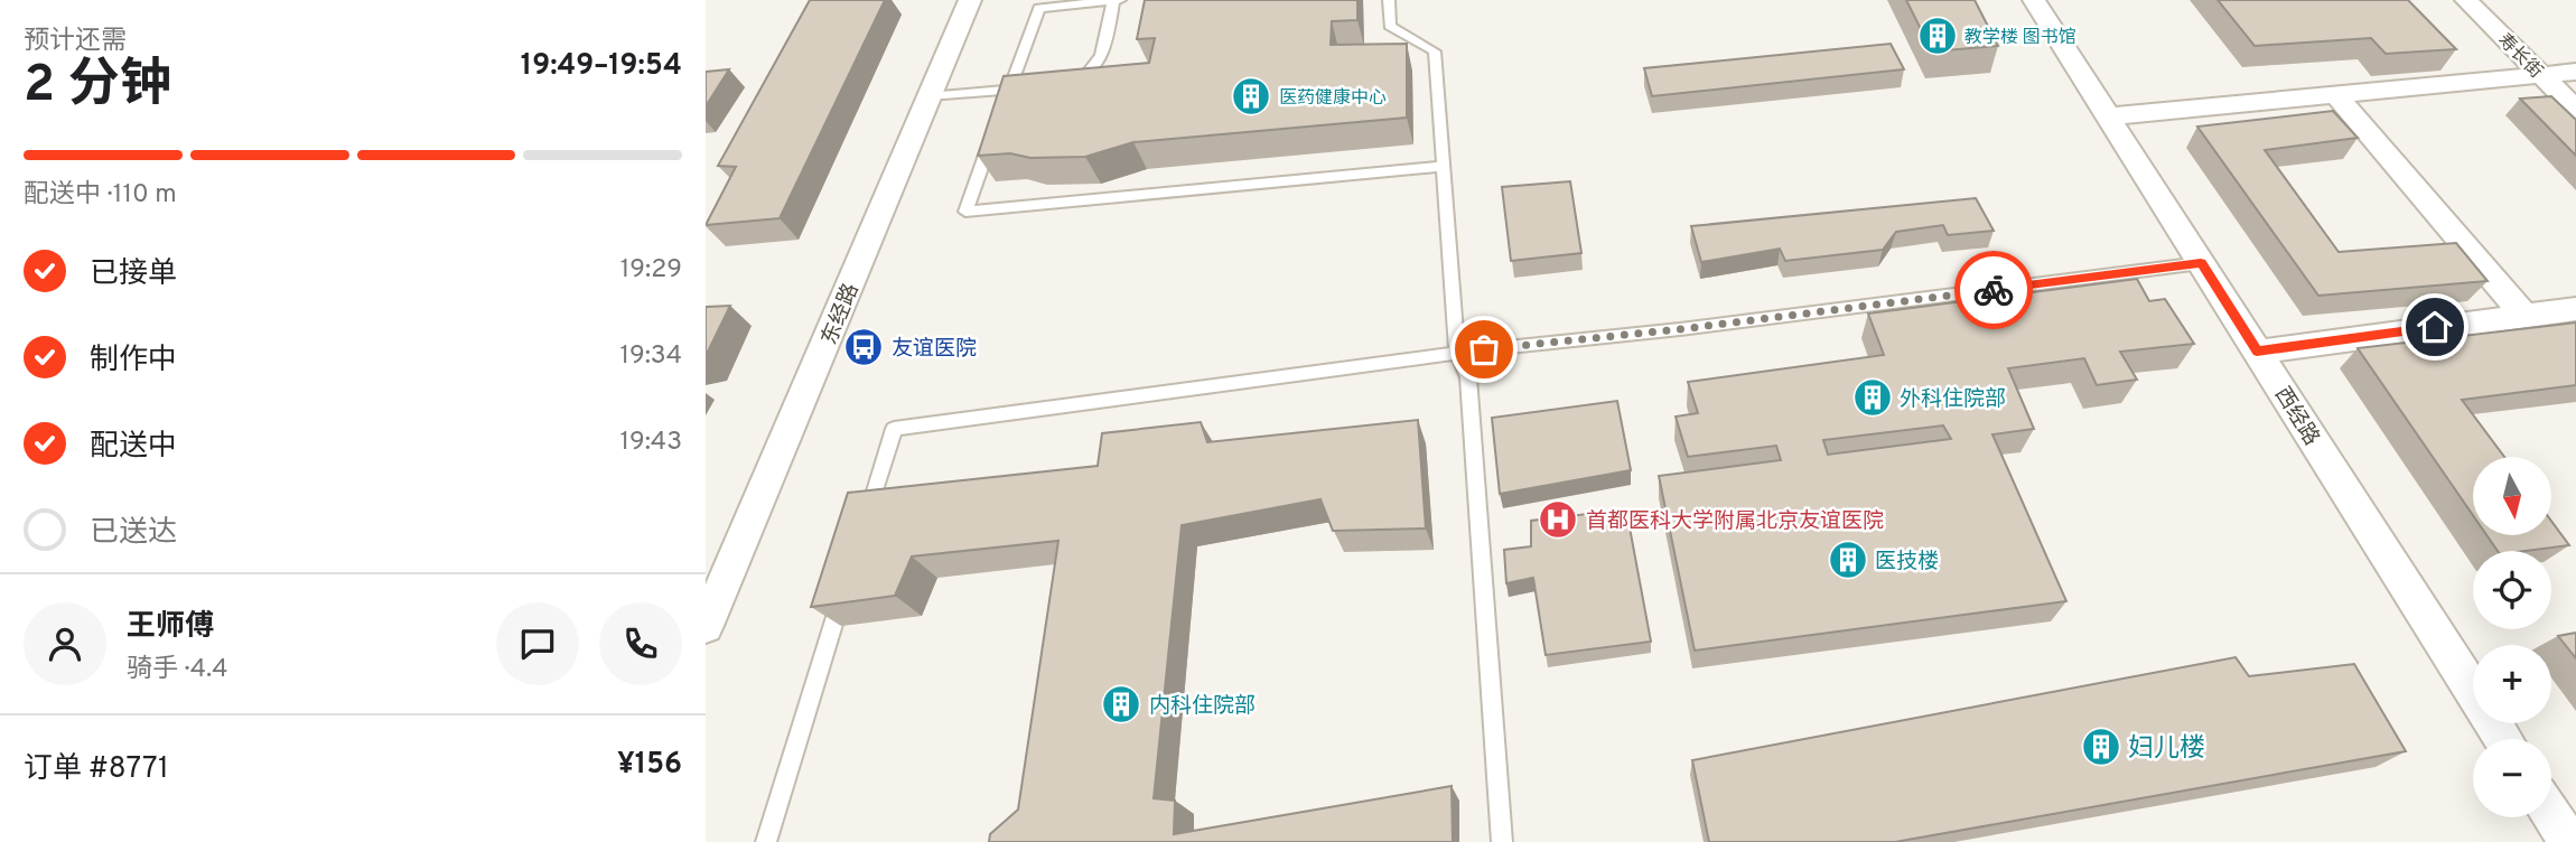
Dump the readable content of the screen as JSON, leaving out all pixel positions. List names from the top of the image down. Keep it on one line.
{"streets":{"street":["寿长街","东经路","西经路"]},"places":{"building":["教学楼 图书馆","医药健康中心","外科住院部","医技楼","内科住院部","妇儿楼"],"bus stop":["友谊医院"],"hospital":["首都医科大学附属北京友谊医院"]},"north":"bottom","page":{"heading":["2 分钟","预计还需","19:49–19:54"],"panel":["王师傅","骑手 · 4.4","订单 #8771","¥156"],"bar":"配送中 · 110 m","list":[["已接单","19:29"],["制作中","19:34"],["配送中","19:43"],"已送达"],"map_buttons":["+","−"]}}
